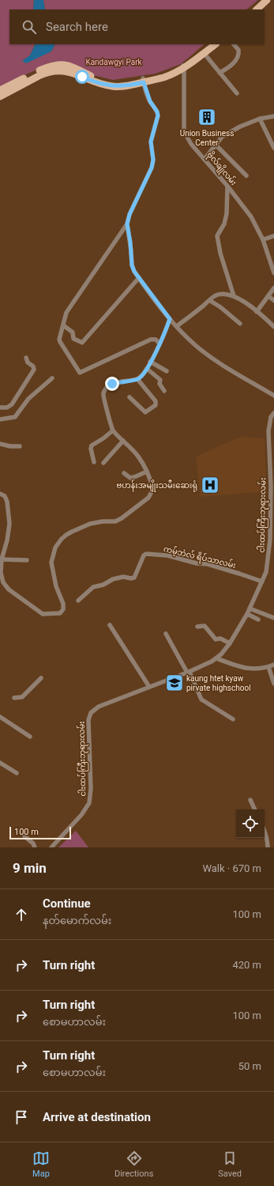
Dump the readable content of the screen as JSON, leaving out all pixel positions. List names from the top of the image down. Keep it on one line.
{"streets":{"street":["ဗိုလ်ချိုလမ်း","ငါးထပ်ကြီးဘုရားလမ်း","ကမ့်ဘဲလ် ရိပ်သာလမ်း"]},"crossings":[["ငါးထပ်ကြီးဘုရားလမ်း","ကမ့်ဘဲလ် ရိပ်သာလမ်း"]],"parks":["Kandawgyi Park"],"places":{"building":["Union Business Center"],"hospital":["ဗဟန်းအမျိုးသမီးဆေးရုံ"],"school or university":["kaung htet kyaw pirvate highschool"]},"scale_bar":"100 m","page":{"search":"Search here","scale":"100 m","heading":["9 min","Walk · 670 m"],"list":[["Continue","နတ်မောက်လမ်း","100 m"],["Turn right","420 m"],["Turn right","စောမဟာလမ်း","100 m"],["Turn right","စောမဟာလမ်း","50 m"],"Arrive at destination"],"nav":["Map","Directions","Saved"]}}
